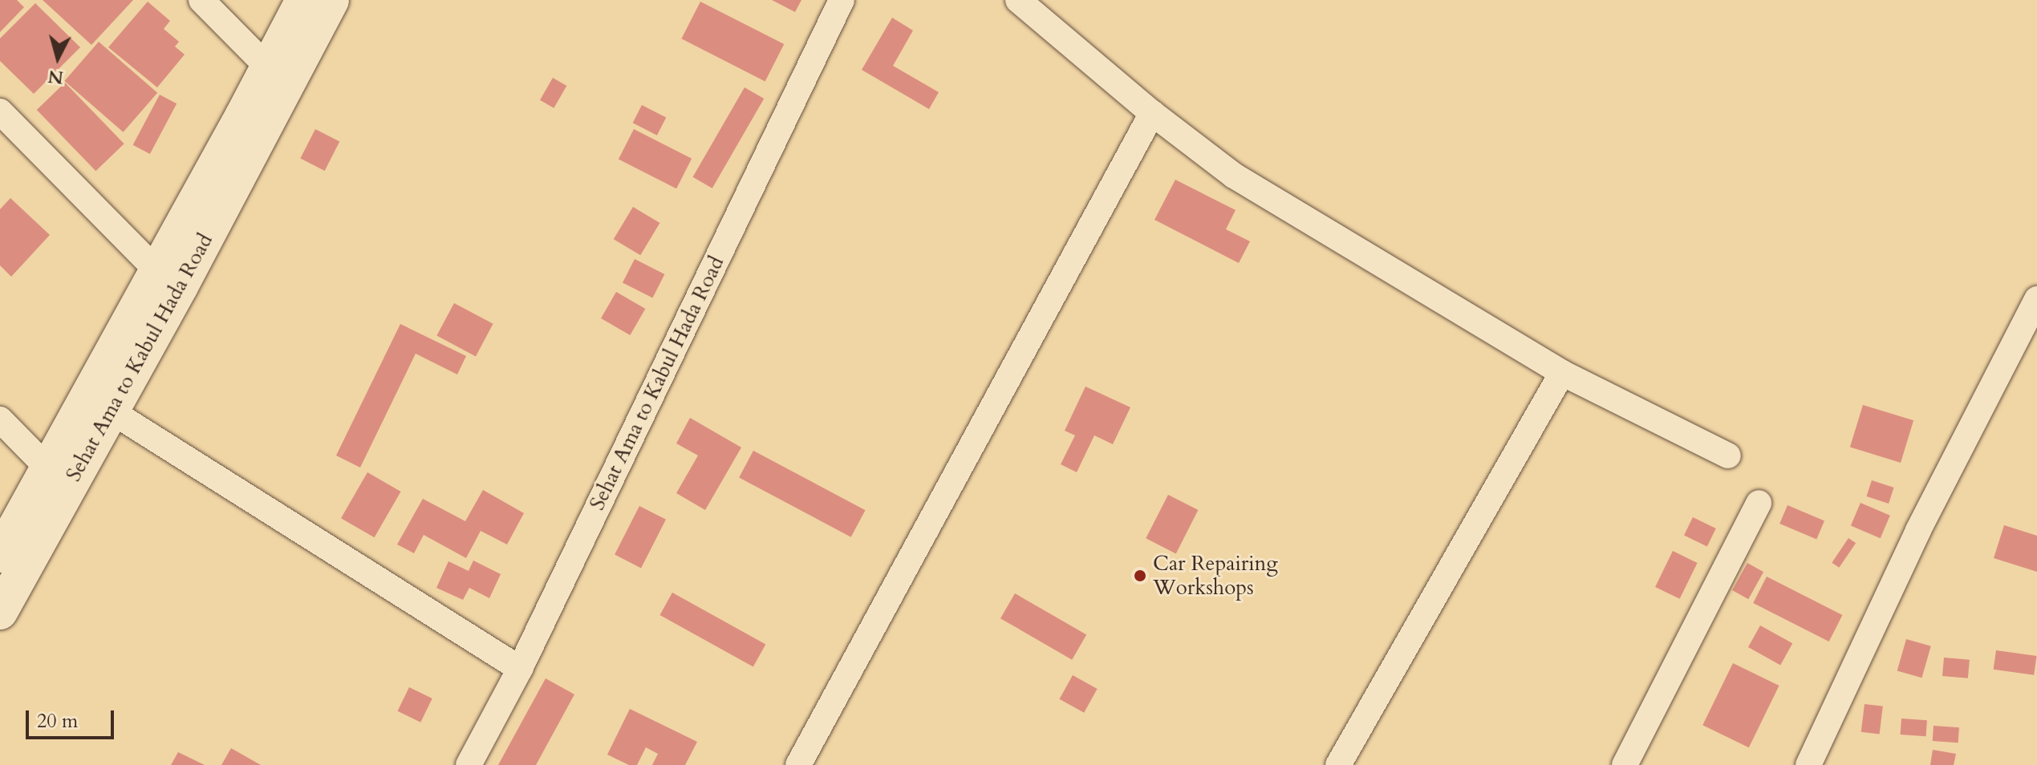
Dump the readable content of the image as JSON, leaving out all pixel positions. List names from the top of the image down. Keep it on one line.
{"streets":{"main road":["Sehat Ama to Kabul Hada Road"]},"places":["Car Repairing Workshops"],"scale_bar":"20 m","north":"bottom"}
